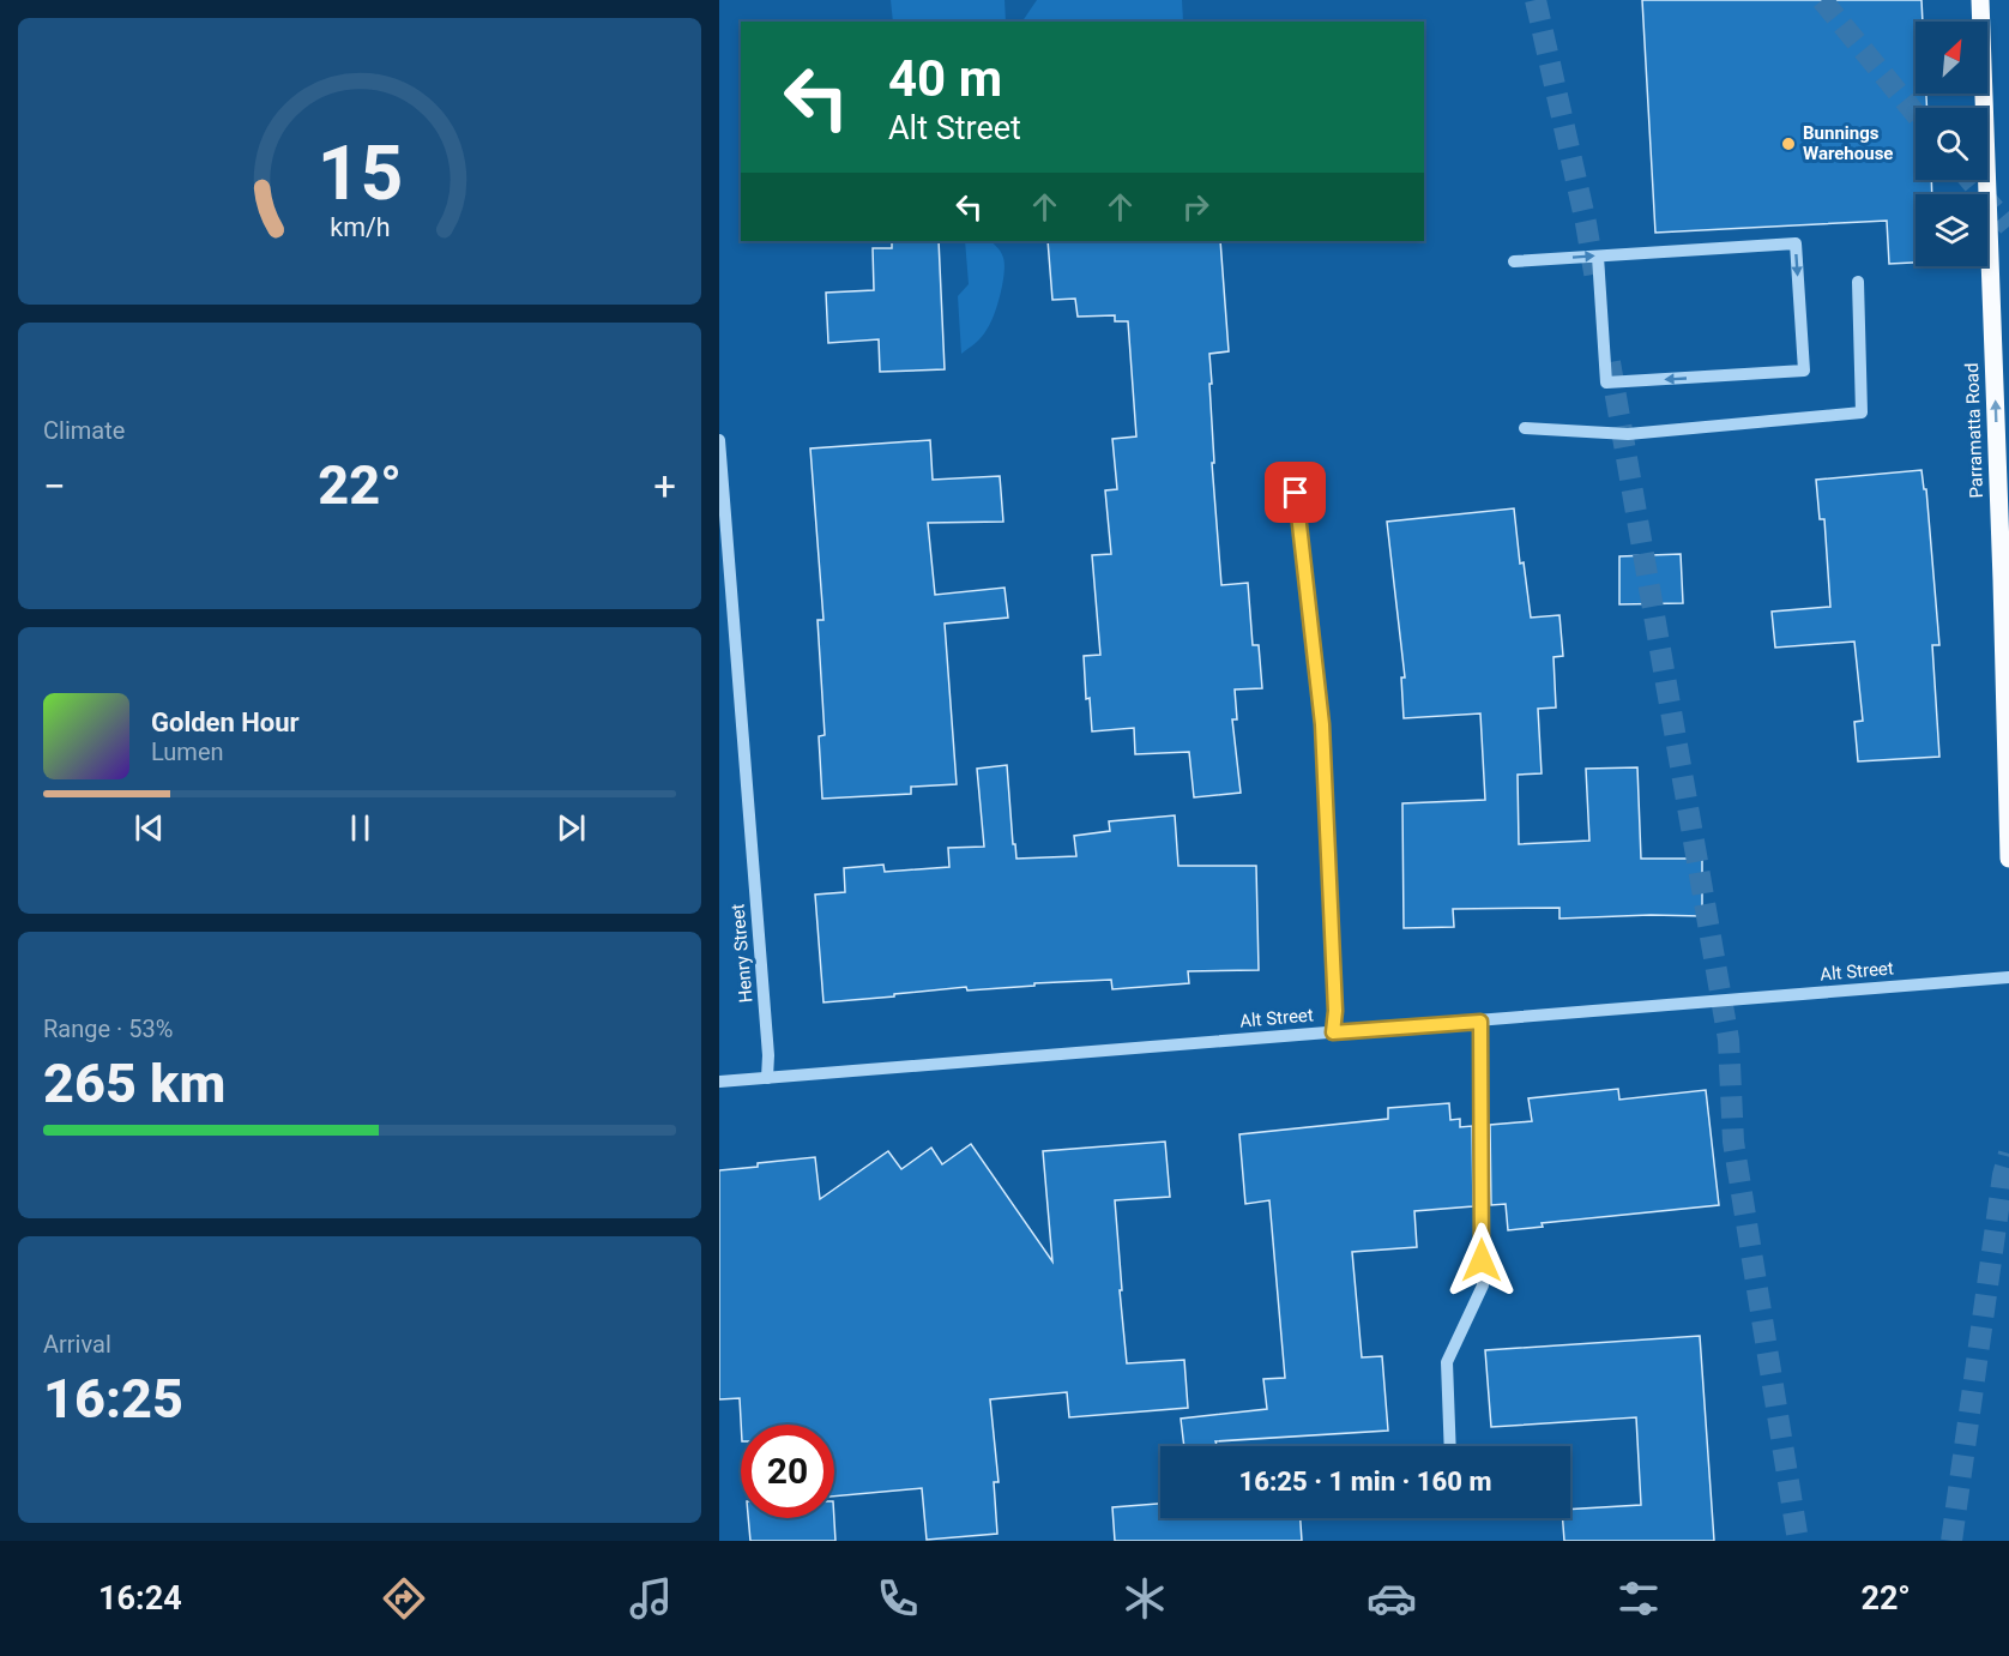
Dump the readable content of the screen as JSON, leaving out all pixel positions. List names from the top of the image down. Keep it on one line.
{"streets":{"main road":["Parramatta Road"],"street":["Henry Street","Alt Street"]},"crossings":[["Henry Street","Alt Street"]],"one_way":["Parramatta Road"],"places":["Bunnings Warehouse"],"north":"top right","page":{"turn":["40 m","Alt Street"],"tile":["Climate",["Range · 53%","265 km"],["Arrival","16:25"]],"heat":["−","22°","+"],"song":["Golden Hour","Lumen"],"limit":"20","trip":"16:25 · 1 min · 160 m","tabs":["16:24","22°"],"gauge":["15","km/h"]}}
